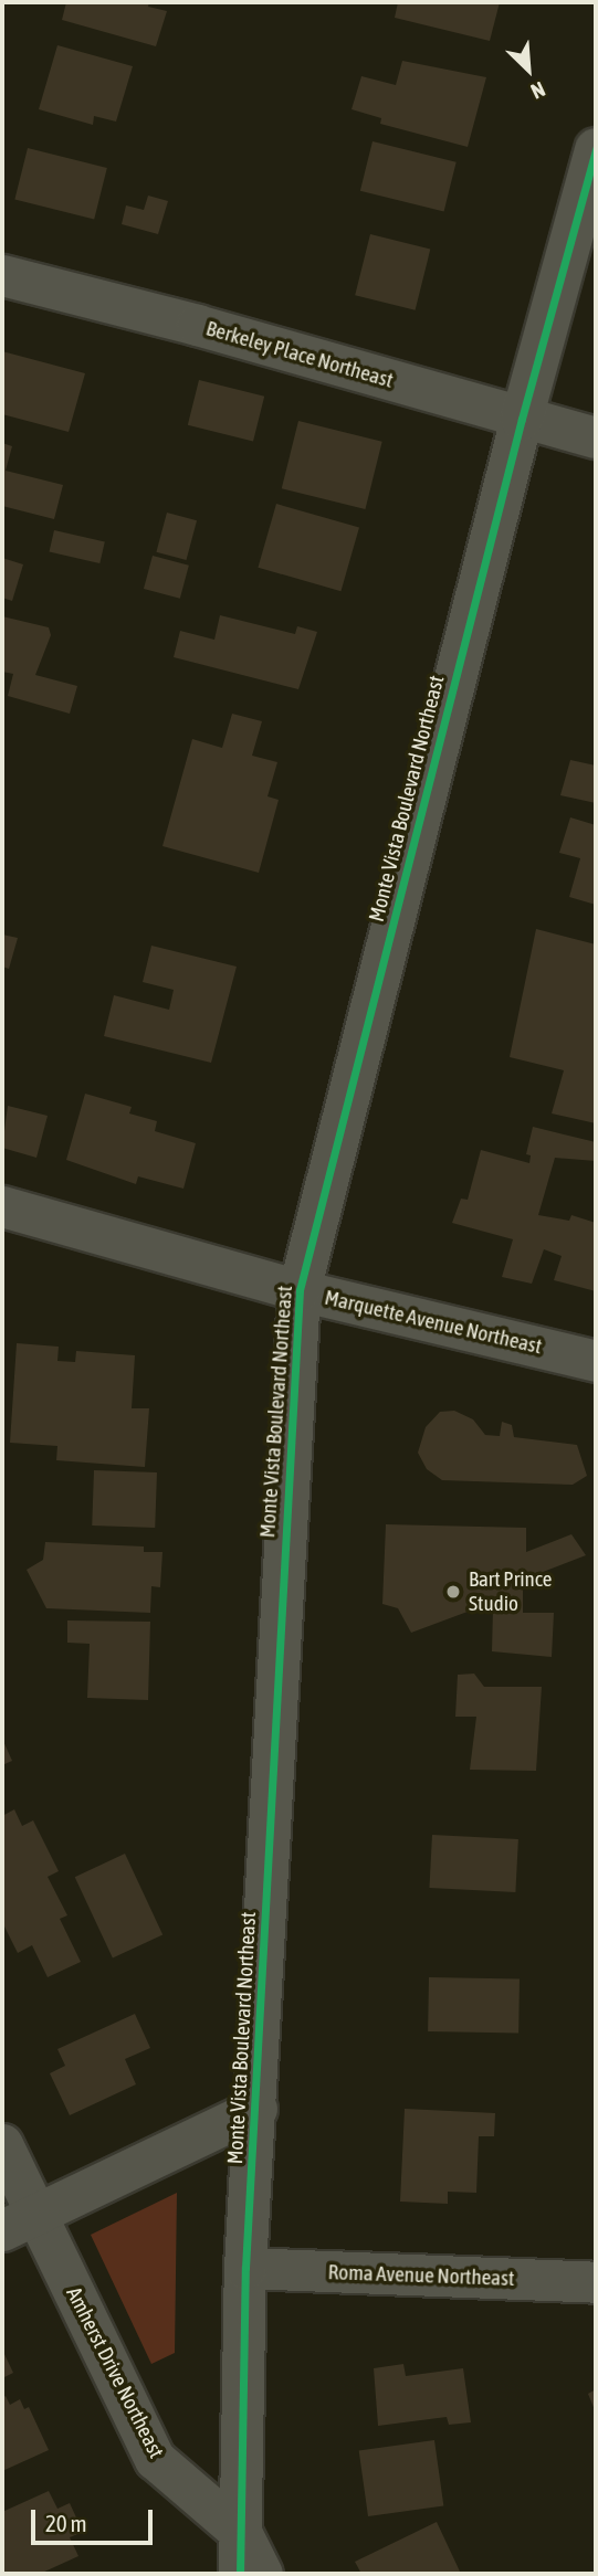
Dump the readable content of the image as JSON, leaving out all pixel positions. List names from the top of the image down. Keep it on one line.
{"streets":{"street":["Berkeley Place Northeast","Monte Vista Boulevard Northeast","Marquette Avenue Northeast","Roma Avenue Northeast","Amherst Drive Northeast"]},"crossings":[["Berkeley Place Northeast","Monte Vista Boulevard Northeast"],["Monte Vista Boulevard Northeast","Marquette Avenue Northeast"],["Monte Vista Boulevard Northeast","Roma Avenue Northeast"],["Monte Vista Boulevard Northeast","Amherst Drive Northeast"]],"places":["Bart Prince Studio"],"scale_bar":"20 m","north":"bottom right"}
